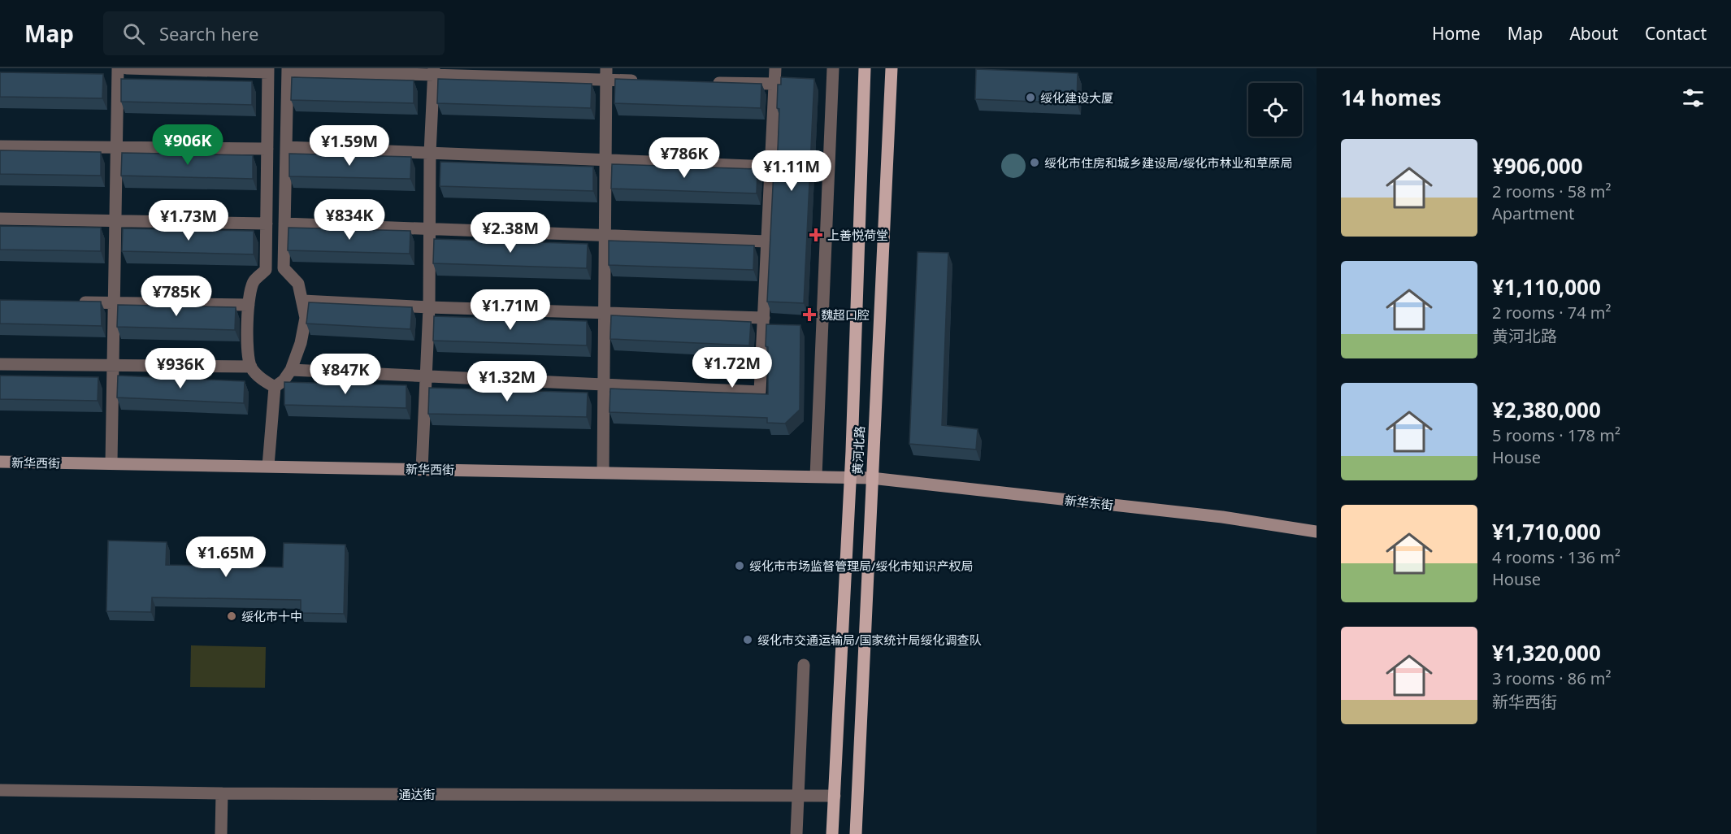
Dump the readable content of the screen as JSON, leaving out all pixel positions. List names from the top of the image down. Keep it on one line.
{"streets":{"main road":["黄河北路","新华西街","新华东街"],"street":["通达街"]},"crossings":[["黄河北路","新华西街"],["黄河北路","新华东街"],["黄河北路","通达街"],["新华西街","新华东街"]],"places":{"other":["绥化建设大厦","绥化市住房和城乡建设局/绥化市林业和草原局","绥化市市场监督管理局/绥化市知识产权局","绥化市十中","绥化市交通运输局/国家统计局绥化调查队"],"health":["上善悦荷堂","魏超口腔"]},"page":{"header":"Map","search":"Search here","nav":["Home","Map","About","Contact"],"heading":"14 homes","price":["¥906K","¥1.59M","¥786K","¥1.11M","¥834K","¥1.73M","¥2.38M","¥785K","¥1.71M","¥1.72M","¥936K","¥847K","¥1.32M","¥1.65M"],"list":[{"name":"¥906,000","note":"2 rooms · 58 m² · Apartment"},{"name":"¥1,110,000","note":"2 rooms · 74 m² · 黄河北路"},{"name":"¥2,380,000","note":"5 rooms · 178 m² · House"},{"name":"¥1,710,000","note":"4 rooms · 136 m² · House"},{"name":"¥1,320,000","note":"3 rooms · 86 m² · 新华西街"}]}}
